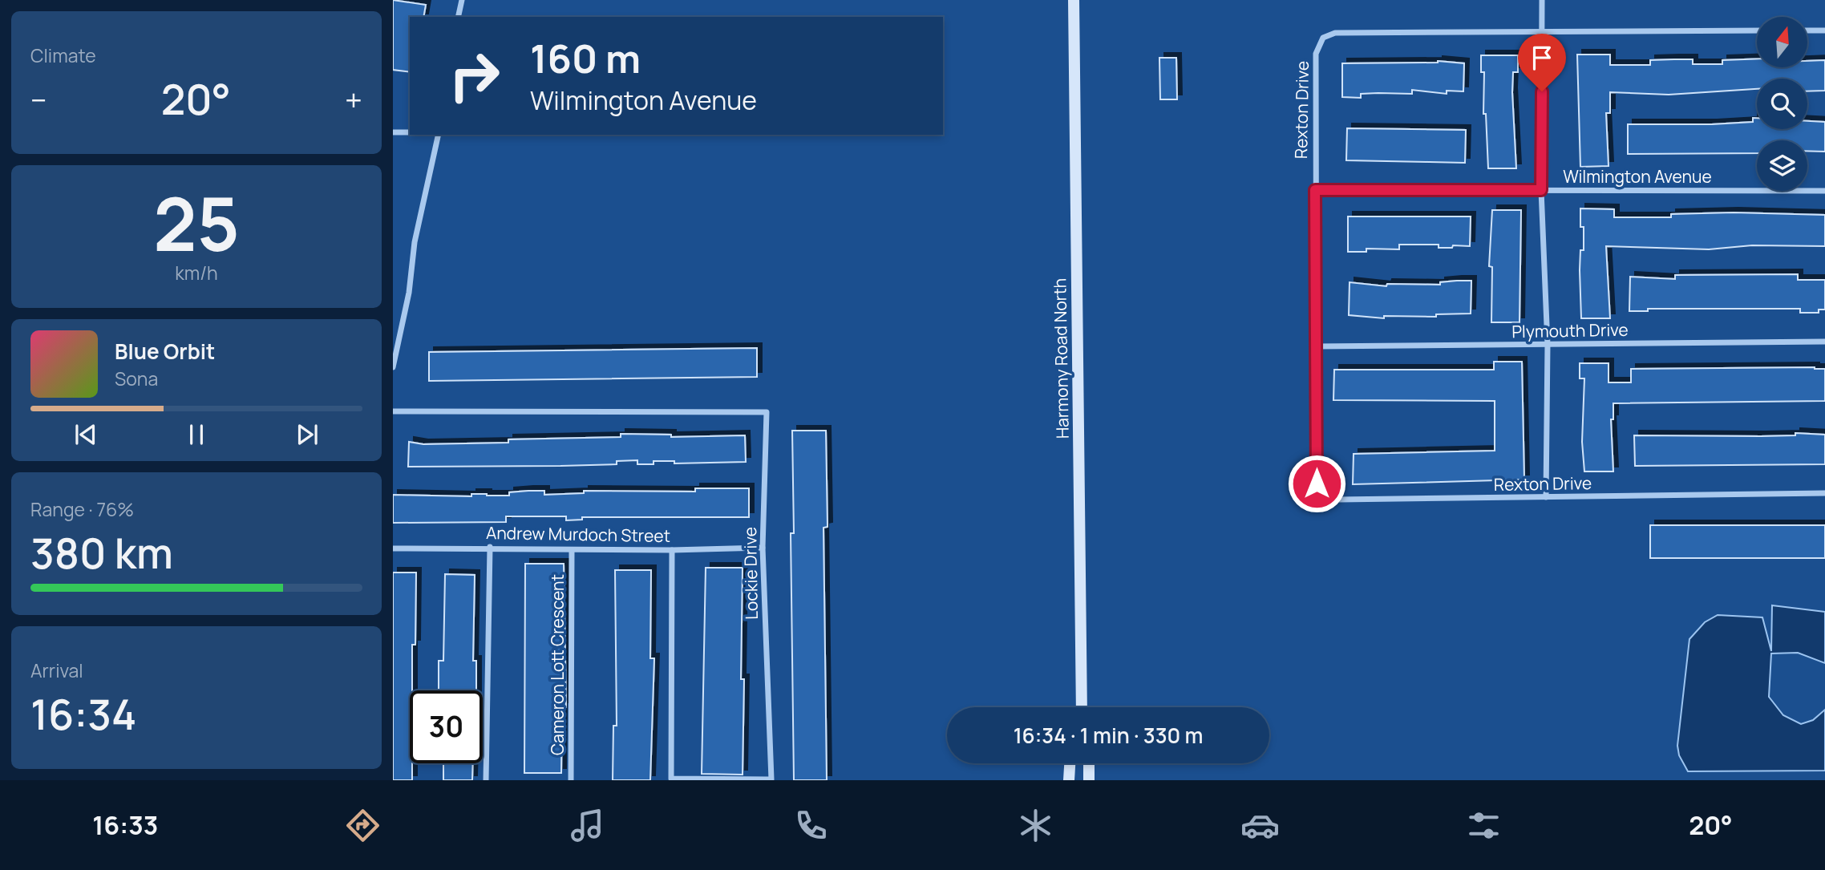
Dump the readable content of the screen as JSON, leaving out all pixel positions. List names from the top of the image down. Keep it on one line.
{"streets":{"main road":["Harmony Road North"],"street":["Rexton Drive","Wilmington Avenue","Plymouth Drive","Andrew Murdoch Street","Lockie Drive","Cameron Lott Crescent"]},"crossings":[["Rexton Drive","Wilmington Avenue"],["Rexton Drive","Plymouth Drive"],["Andrew Murdoch Street","Lockie Drive"],["Andrew Murdoch Street","Cameron Lott Crescent"]],"north":"top","page":{"tile":["Climate",["25","km/h"],["Range · 76%","380 km"],["Arrival","16:34"]],"turn":["160 m","Wilmington Avenue"],"heat":["−","20°","+"],"song":["Blue Orbit","Sona"],"limit":"30","trip":"16:34 · 1 min · 330 m","tabs":["16:33","20°"]}}
